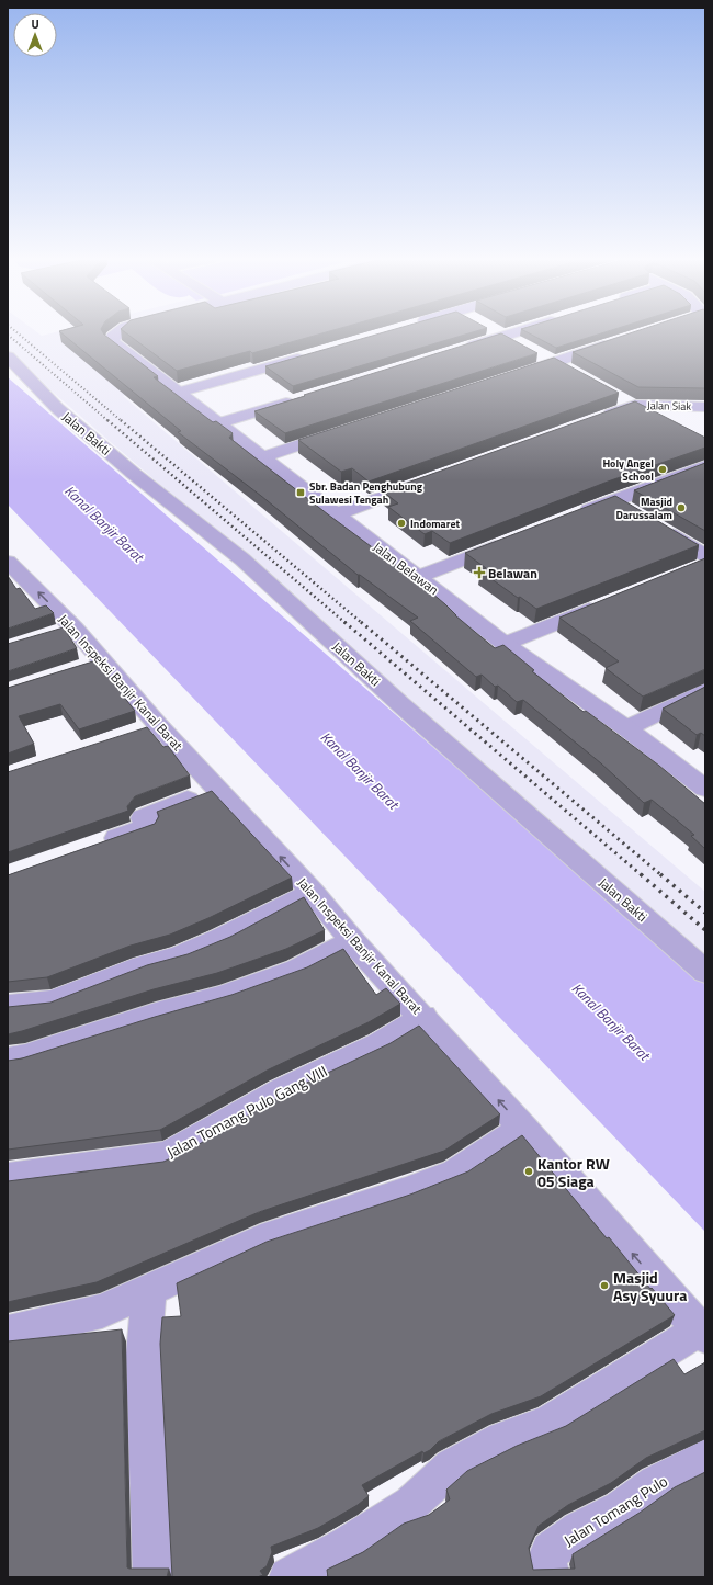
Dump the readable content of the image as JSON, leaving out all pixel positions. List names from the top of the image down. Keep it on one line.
{"streets":{"street":["Jalan Siak","Jalan Bakti","Jalan Belawan","Jalan Inspeksi Banjir Kanal Barat","Jalan Tomang Pulo Gang VIII","Jalan Tomang Pulo"]},"crossings":[["Jalan Inspeksi Banjir Kanal Barat","Jalan Tomang Pulo Gang VIII"]],"one_way":["Jalan Inspeksi Banjir Kanal Barat"],"water":["Kanal Banjir Barat"],"places":{"other":["Holy Angel School","Masjid Darussalam","Indomaret","Kantor RW 05 Siaga","Masjid Asy Syuura"],"transit":["Sbr. Badan Penghubung Sulawesi Tengah"],"health":["Belawan"]},"north":"top"}
